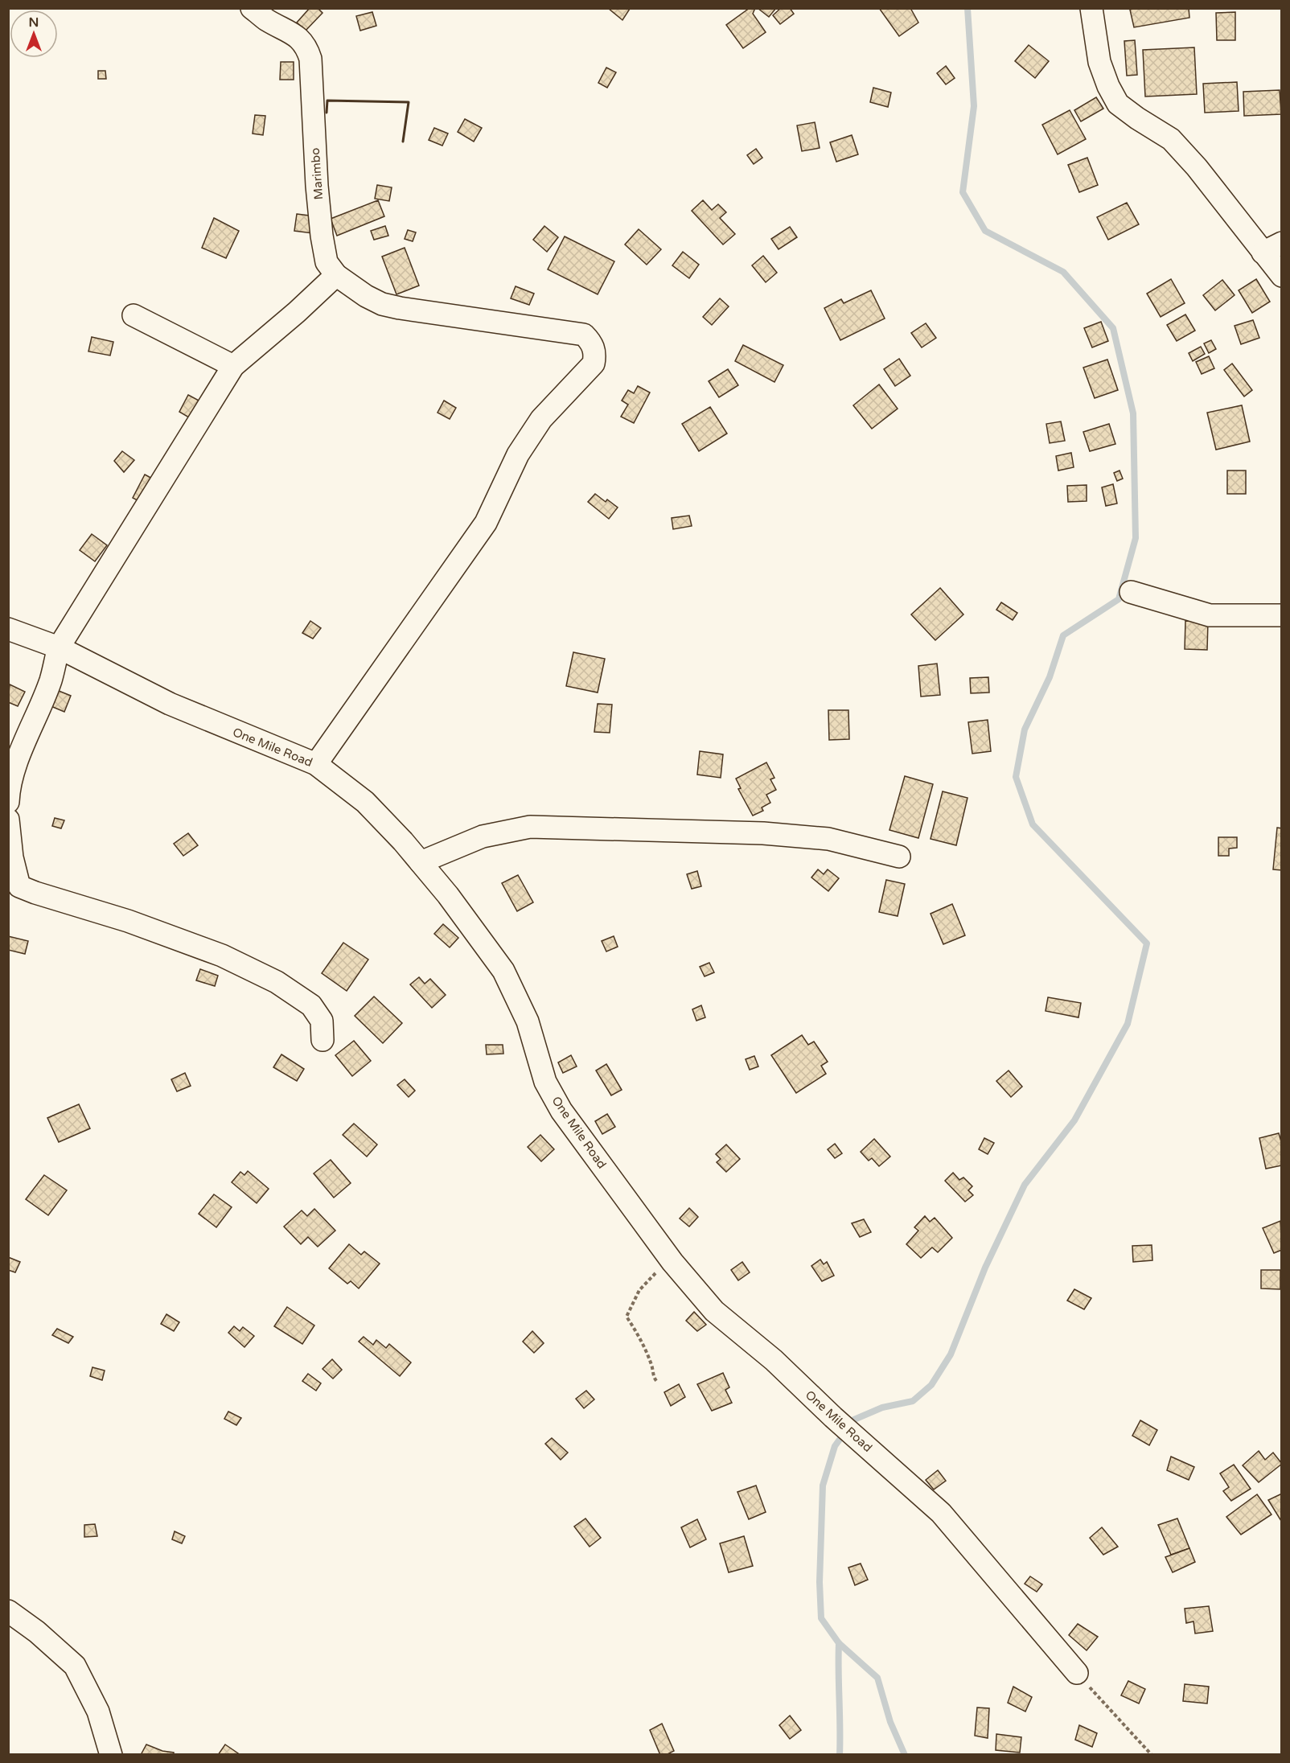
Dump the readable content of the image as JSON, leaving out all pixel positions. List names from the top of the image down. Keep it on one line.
{"streets":{"street":["Marimbo","One Mile Road"]},"crossings":[["Marimbo","One Mile Road"]],"north":"top"}
